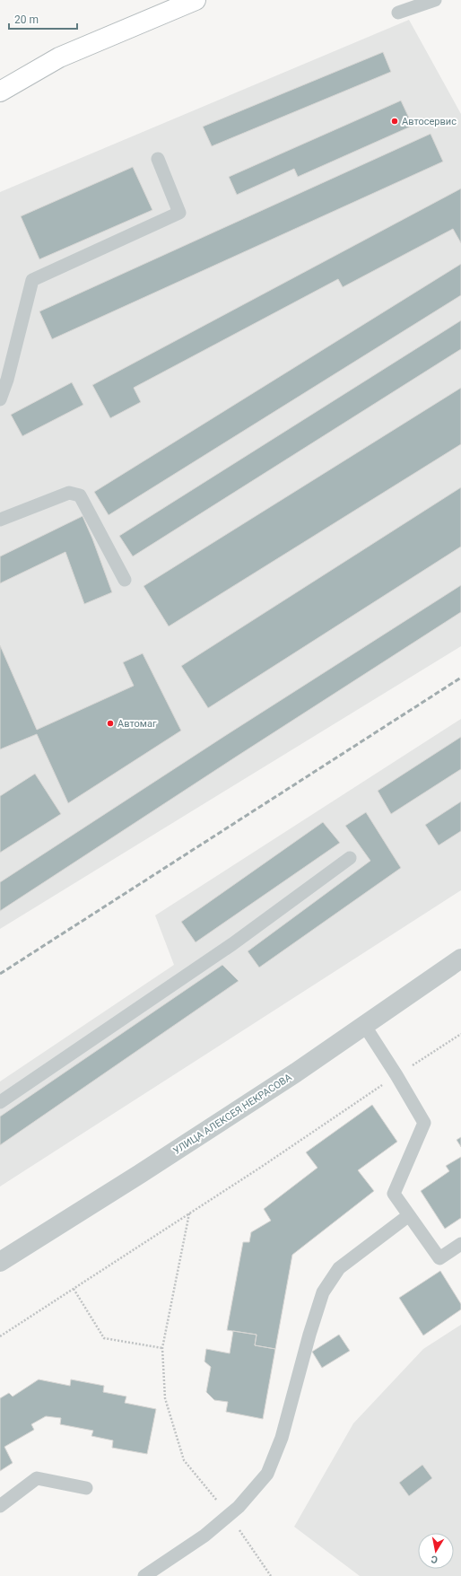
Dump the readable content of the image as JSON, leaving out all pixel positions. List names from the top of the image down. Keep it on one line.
{"streets":{"street":["УЛИЦА АЛЕКСЕЯ НЕКРАСОВА"]},"places":["Автосервис","Автомаг"],"scale_bar":"20 m","north":"bottom"}
